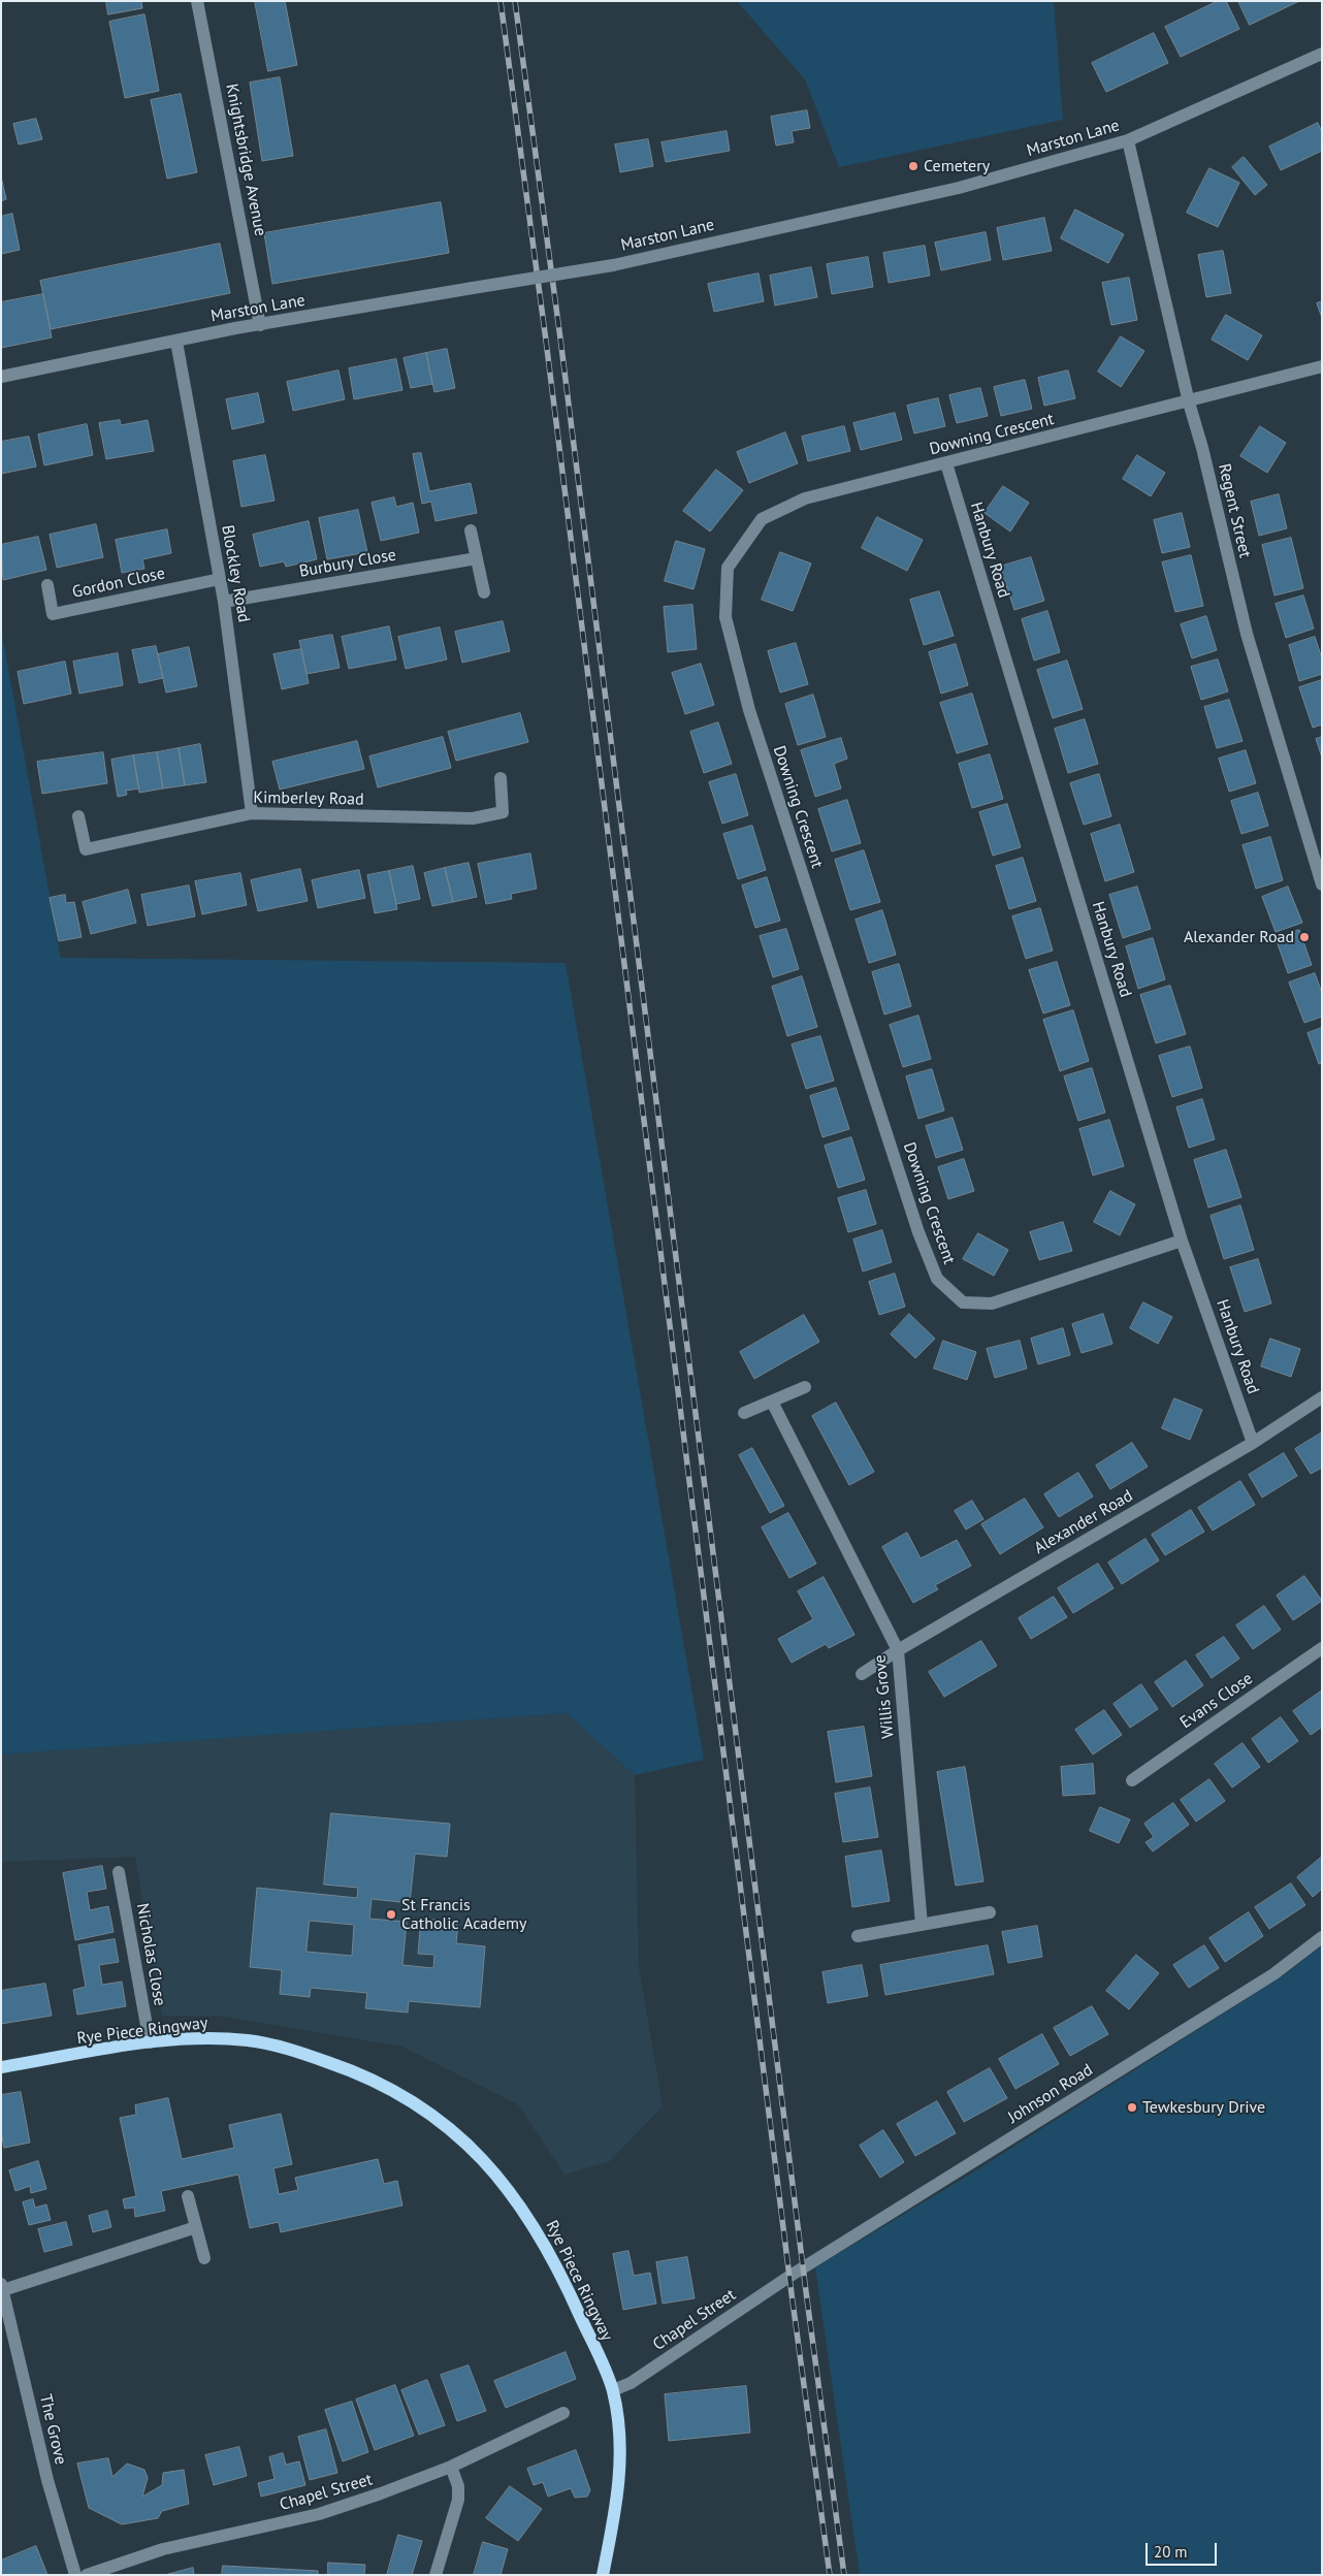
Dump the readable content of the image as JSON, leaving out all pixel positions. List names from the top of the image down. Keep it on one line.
{"streets":{"main road":["Rye Piece Ringway"],"street":["Marston Lane","Knightsbridge Avenue","Downing Crescent","Regent Street","Hanbury Road","Burbury Close","Blockley Road","Gordon Close","Kimberley Road","Alexander Road","Willis Grove","Evans Close","Nicholas Close","Johnson Road","Chapel Street","The Grove"]},"crossings":[["Marston Lane","Knightsbridge Avenue"],["Marston Lane","Regent Street"],["Marston Lane","Blockley Road"],["Downing Crescent","Regent Street"],["Downing Crescent","Hanbury Road"],["Hanbury Road","Alexander Road"],["Burbury Close","Blockley Road"],["Blockley Road","Gordon Close"],["Blockley Road","Kimberley Road"],["Alexander Road","Willis Grove"],["Nicholas Close","Rye Piece Ringway"],["Rye Piece Ringway","Chapel Street"],["Johnson Road","Chapel Street"]],"places":["Cemetery","Alexander Road","St Francis Catholic Academy","Tewkesbury Drive"],"scale_bar":"20 m"}
